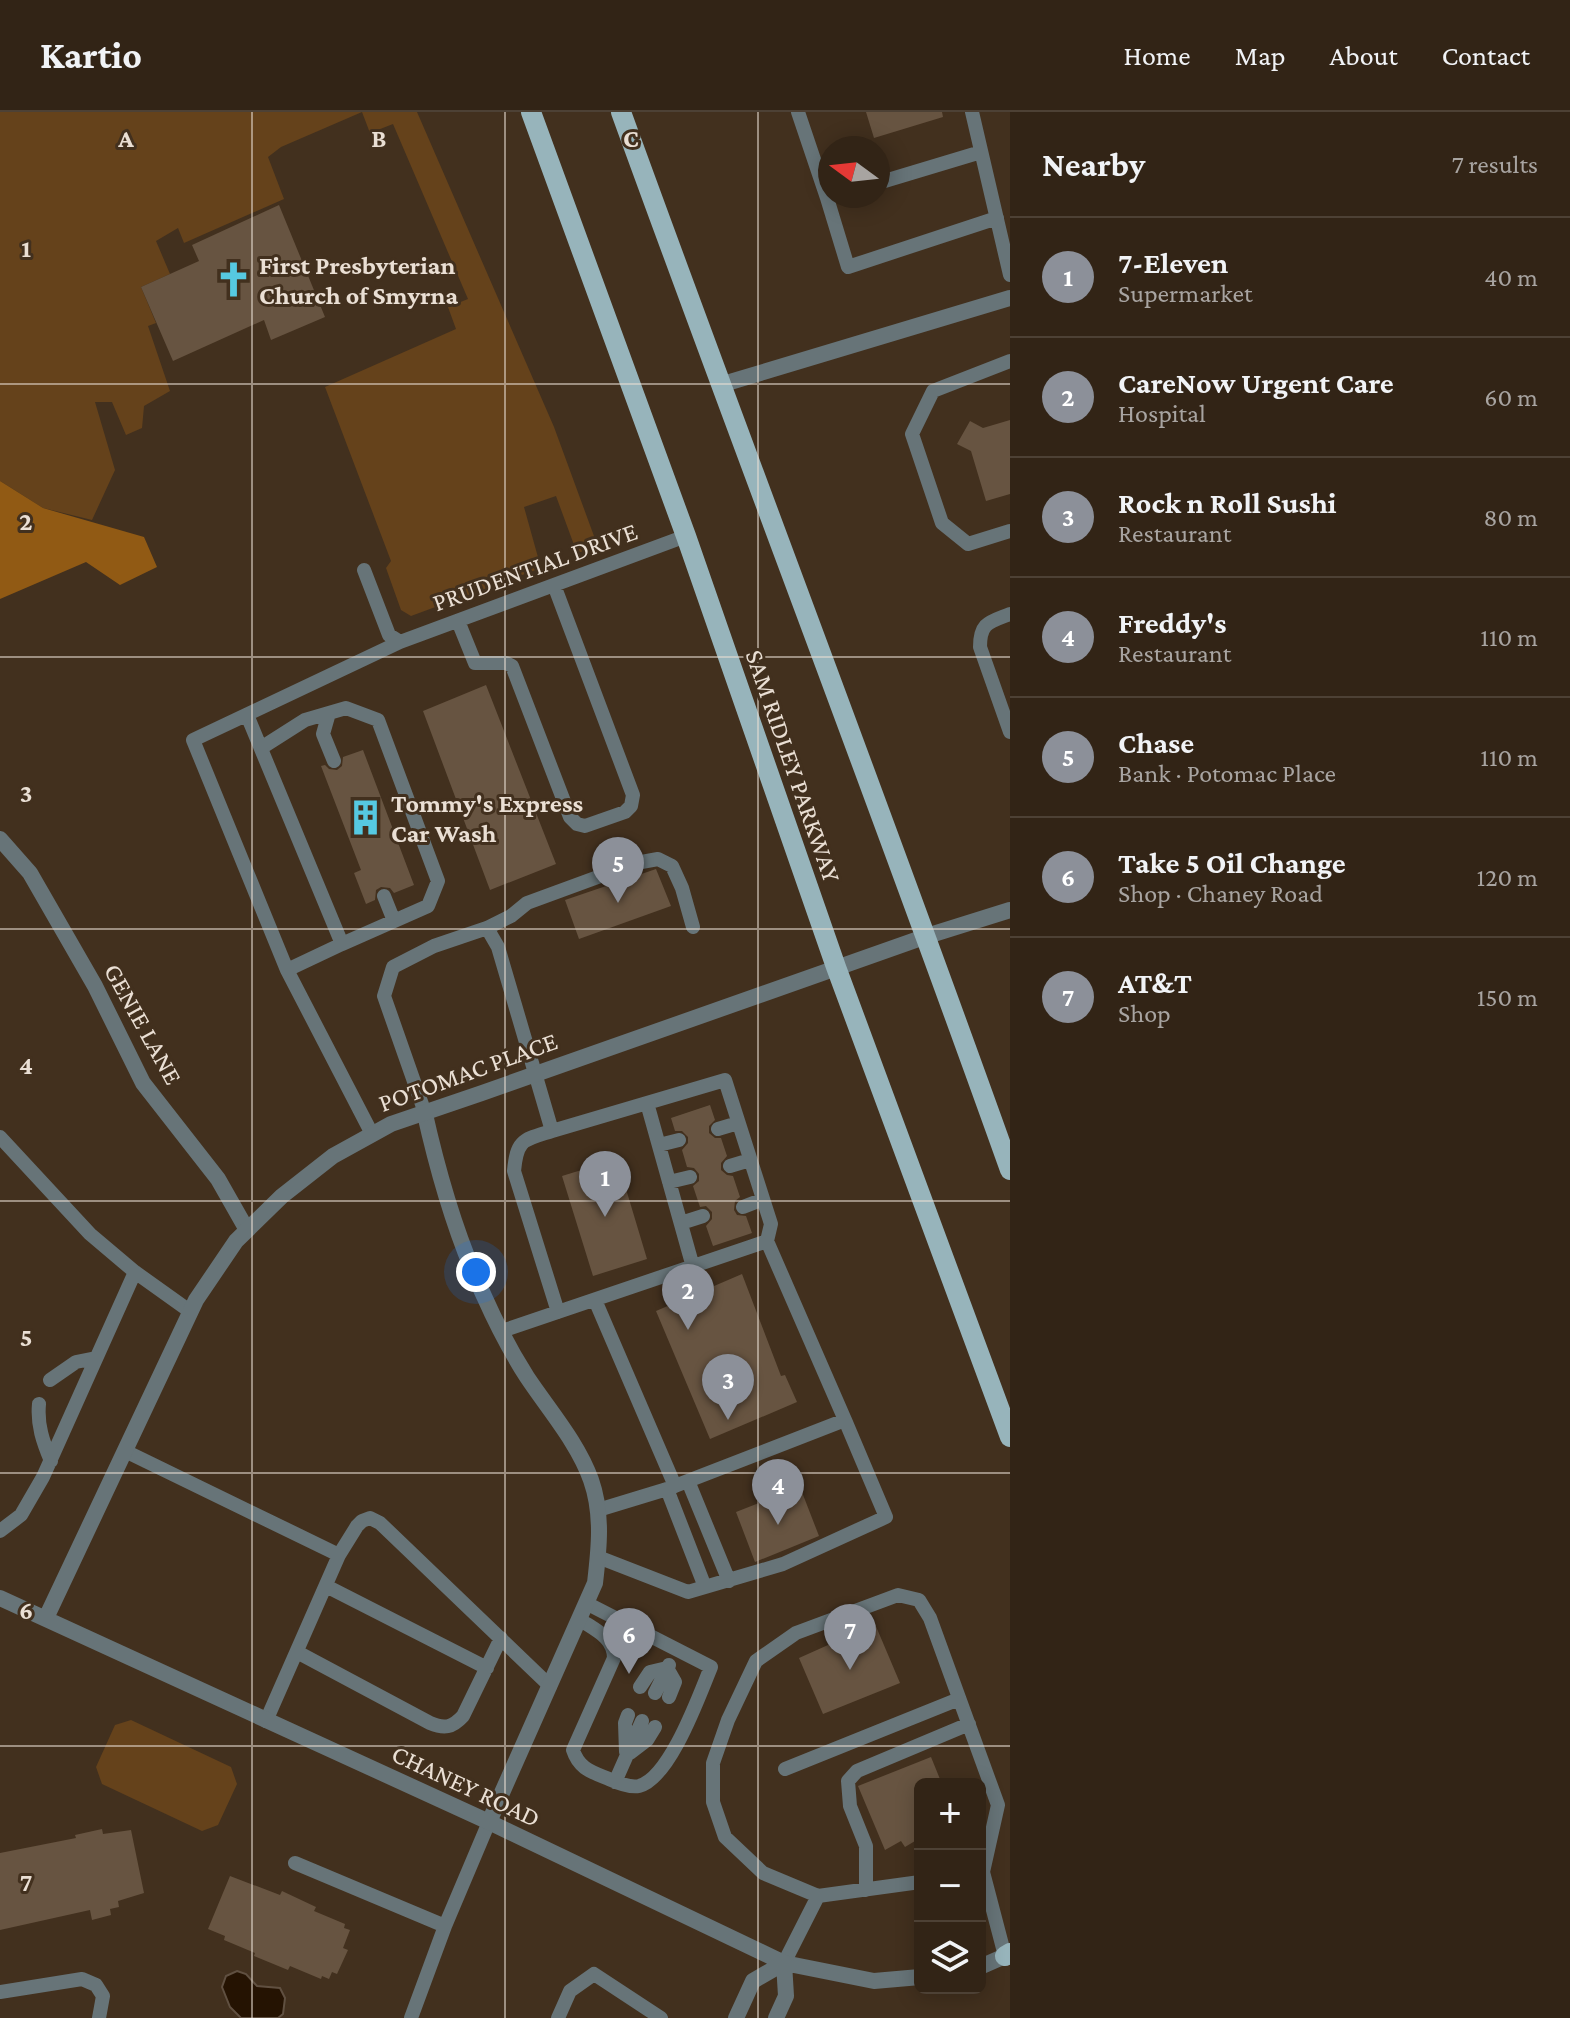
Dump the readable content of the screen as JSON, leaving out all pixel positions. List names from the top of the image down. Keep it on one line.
{"streets":{"main road":["SAM RIDLEY PARKWAY"],"street":["GENIE LANE","POTOMAC PLACE","CHANEY ROAD"],"lane":["PRUDENTIAL DRIVE"]},"crossings":[["PRUDENTIAL DRIVE","SAM RIDLEY PARKWAY"],["SAM RIDLEY PARKWAY","POTOMAC PLACE"],["GENIE LANE","POTOMAC PLACE"],["POTOMAC PLACE","CHANEY ROAD"]],"places":{"church":["First Presbyterian Church of Smyrna"],"building":["Tommy's Express Car Wash"]},"north":"left","page":{"header":"Kartio","nav":["Home","Map","About","Contact"],"heading":["Nearby","7 results"],"list":[{"mark":"1","name":"7-Eleven","note":"Supermarket","value":"40 m"},{"mark":"2","name":"CareNow Urgent Care","note":"Hospital","value":"60 m"},{"mark":"3","name":"Rock n Roll Sushi","note":"Restaurant","value":"80 m"},{"mark":"4","name":"Freddy's","note":"Restaurant","value":"110 m"},{"mark":"5","name":"Chase","note":"Bank · Potomac Place","value":"110 m"},{"mark":"6","name":"Take 5 Oil Change","note":"Shop · Chaney Road","value":"120 m"},{"mark":"7","name":"AT&T","note":"Shop","value":"150 m"}],"pins":["5","1","2","3","4","7","6"],"map_buttons":["+","−"]},"grid":{"columns":["A","B","C"],"rows":["1","2","3","4","5","6","7"]}}
